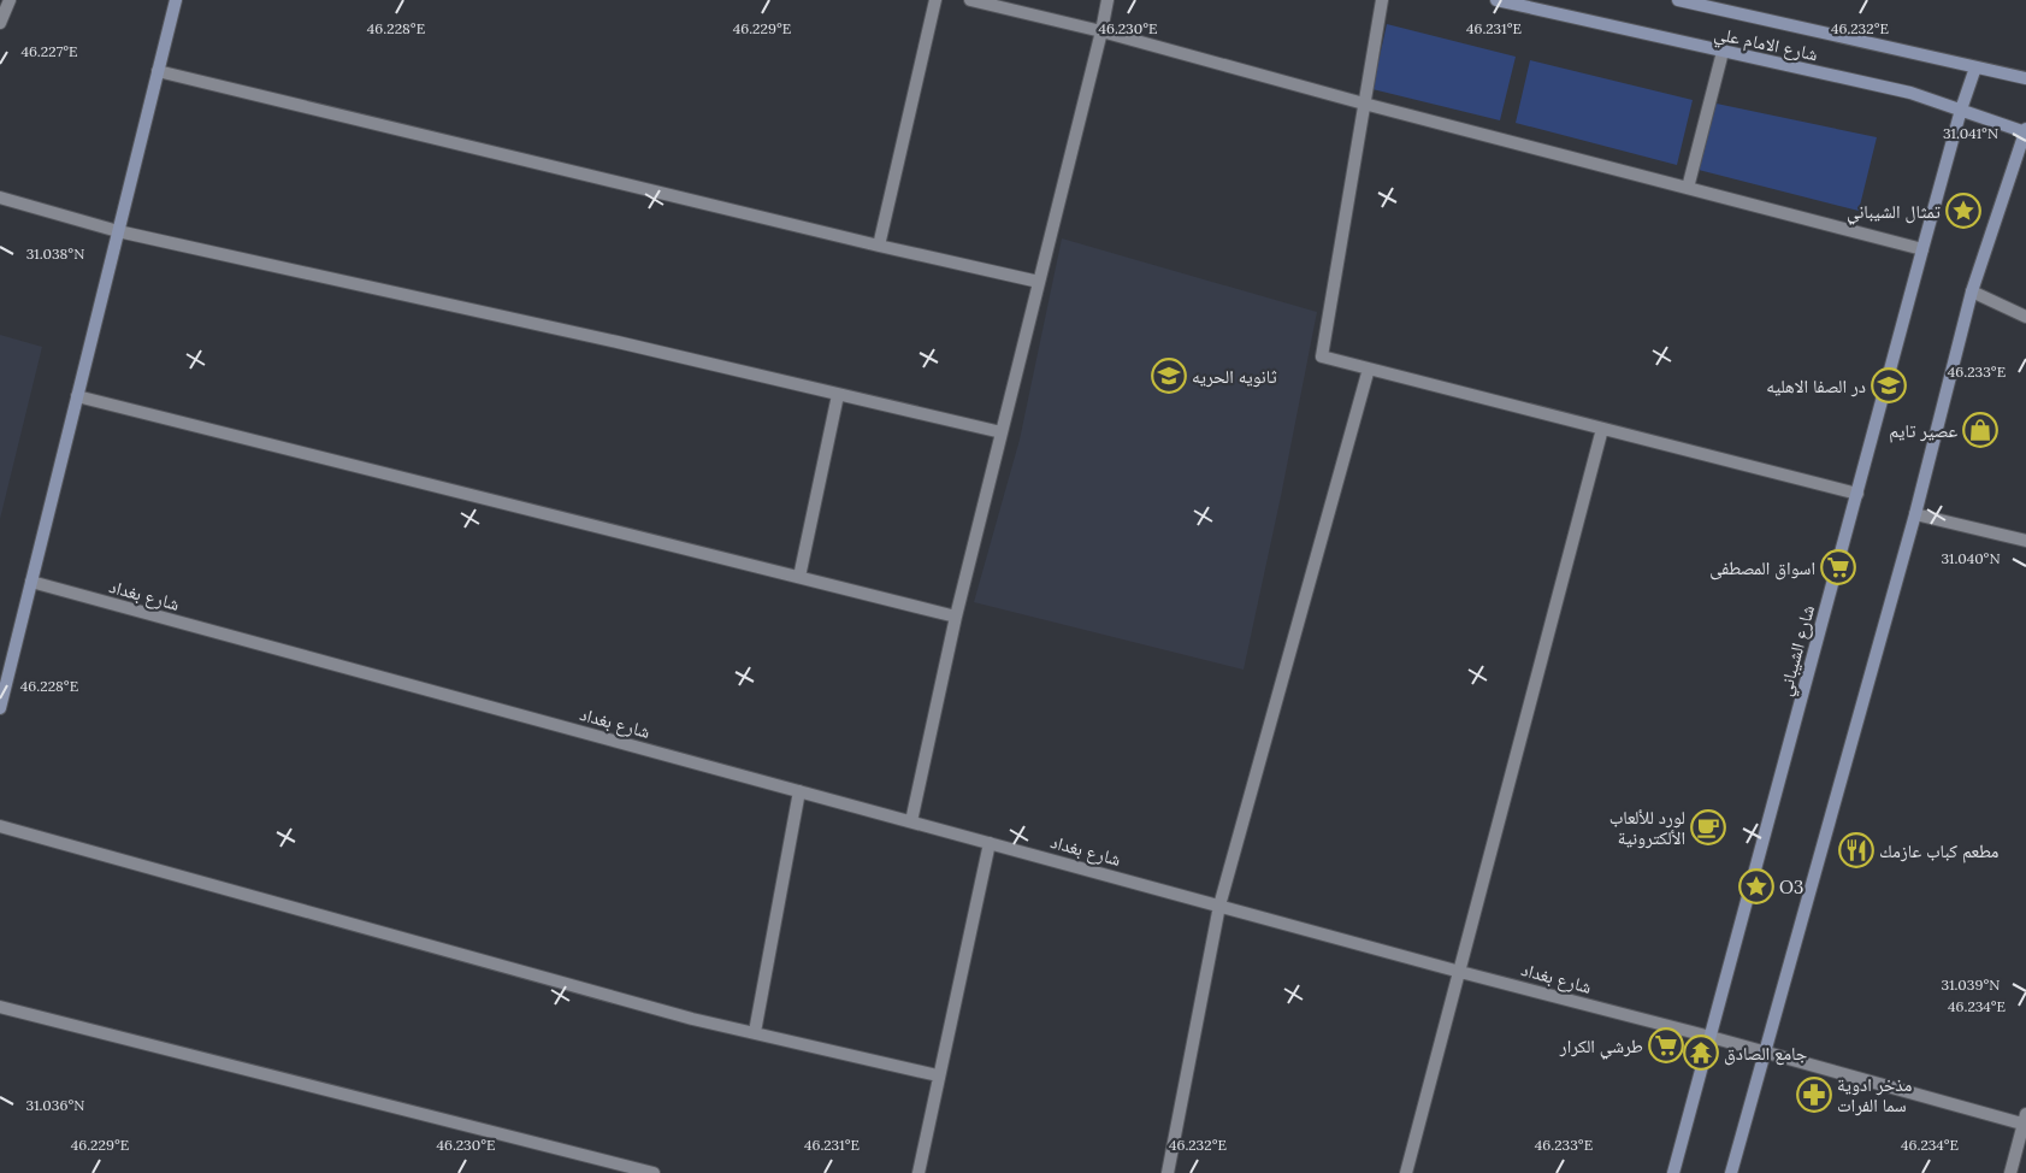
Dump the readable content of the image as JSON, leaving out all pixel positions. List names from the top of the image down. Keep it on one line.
{"streets":{"main road":["شارع الامام علي","شارع الشيباني"],"street":["شارع بغداد"]},"crossings":[["شارع الامام علي","شارع الشيباني"],["شارع بغداد","شارع الشيباني"]],"places":{"place":["تمثال الشيباني","O3"],"school or university":["ثانويه الحريه","در الصفا الاهليه"],"shop":["عصير تايم"],"supermarket":["اسواق المصطفى","طرشي الكرار"],"cafe":["لورد للألعاب الألكترونية"],"restaurant":["مطعم كباب عازمك"],"temple":["جامع الصادق"],"pharmacy":["مذخر ادوية سما الفرات"]},"coordinates":["46.228°E","46.229°E","46.230°E","46.231°E","46.232°E","46.227°E","31.041°N","31.038°N","46.233°E","31.040°N","31.039°N","46.234°E","31.036°N"]}
